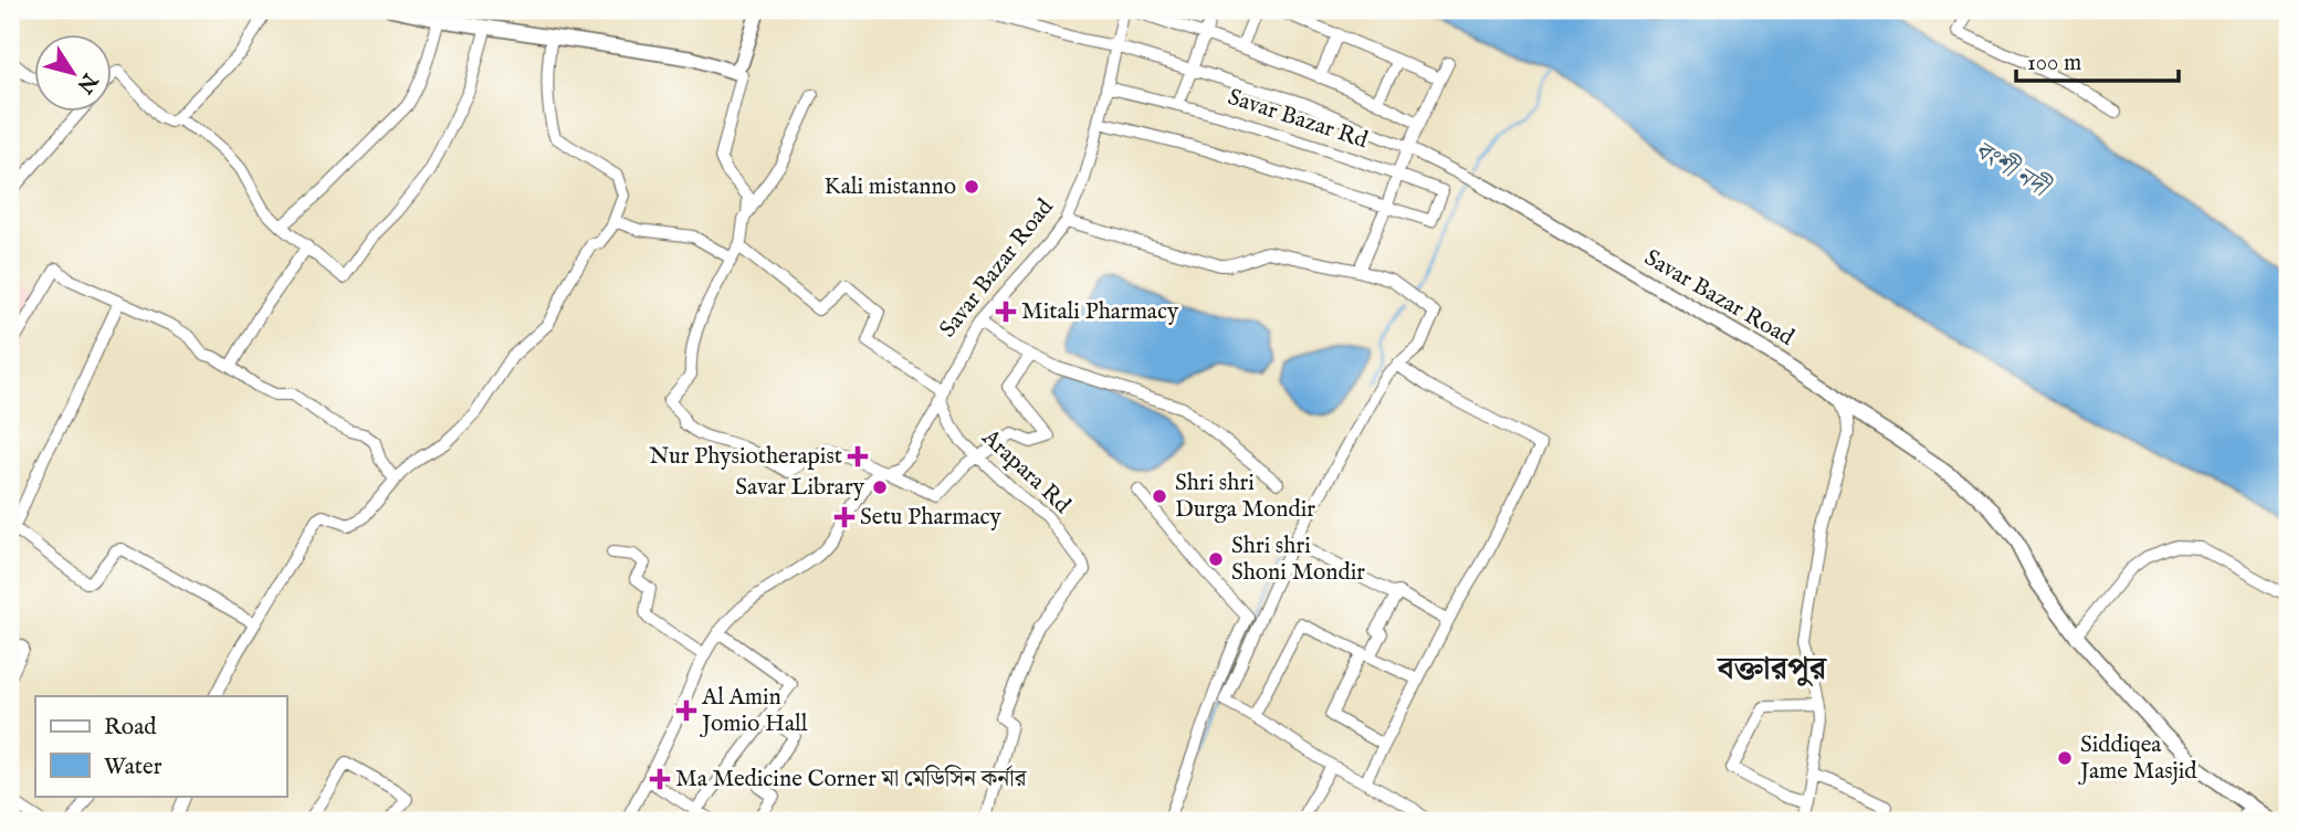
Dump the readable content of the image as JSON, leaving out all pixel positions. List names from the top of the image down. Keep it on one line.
{"streets":{"street":["Savar Bazar Rd","Savar Bazar Road","Arapara Rd"]},"crossings":[["Savar Bazar Rd","Savar Bazar Road"],["Savar Bazar Road","Arapara Rd"]],"districts":["বক্তারপুর"],"water":["বংশী নদী"],"places":{"other":["Kali mistanno","Savar Library","Shri shri Durga Mondir","Shri shri Shoni Mondir","Siddiqea Jame Masjid"],"health":["Mitali Pharmacy","Nur Physiotherapist","Setu Pharmacy","Al Amin Jomio Hall","Ma Medicine Corner মা মেডিসিন কর্নার"]},"legend":["Road","Water"],"scale_bar":"100 m","north":"bottom right"}
